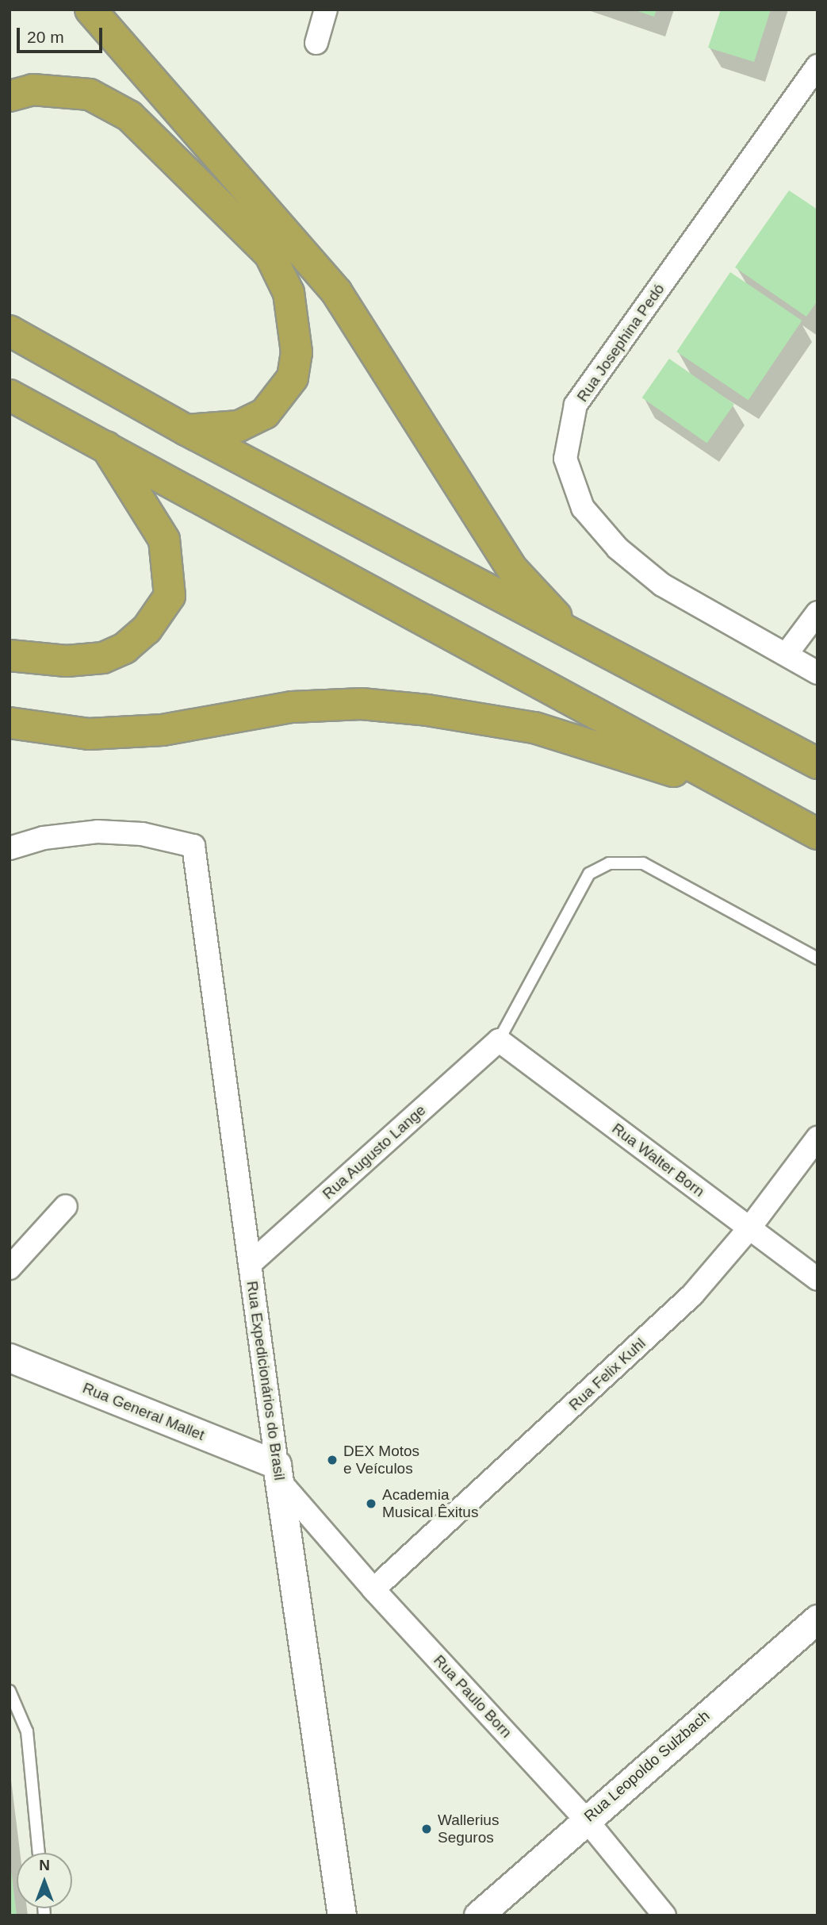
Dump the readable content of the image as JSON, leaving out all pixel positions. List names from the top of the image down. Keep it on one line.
{"streets":{"street":["Rua Josephina Pedó","Rua Augusto Lange","Rua Walter Born","Rua Felix Kuhl","Rua Expedicionários do Brasil","Rua General Mallet","Rua Paulo Born","Rua Leopoldo Sulzbach"]},"crossings":[["Rua Augusto Lange","Rua Walter Born"],["Rua Augusto Lange","Rua Expedicionários do Brasil"],["Rua Walter Born","Rua Felix Kuhl"],["Rua Felix Kuhl","Rua Paulo Born"],["Rua Expedicionários do Brasil","Rua General Mallet"],["Rua Expedicionários do Brasil","Rua Paulo Born"],["Rua General Mallet","Rua Paulo Born"],["Rua Paulo Born","Rua Leopoldo Sulzbach"]],"places":["DEX Motos e Veículos","Academia Musical Êxitus","Wallerius Seguros"],"scale_bar":"20 m","north":"top"}
